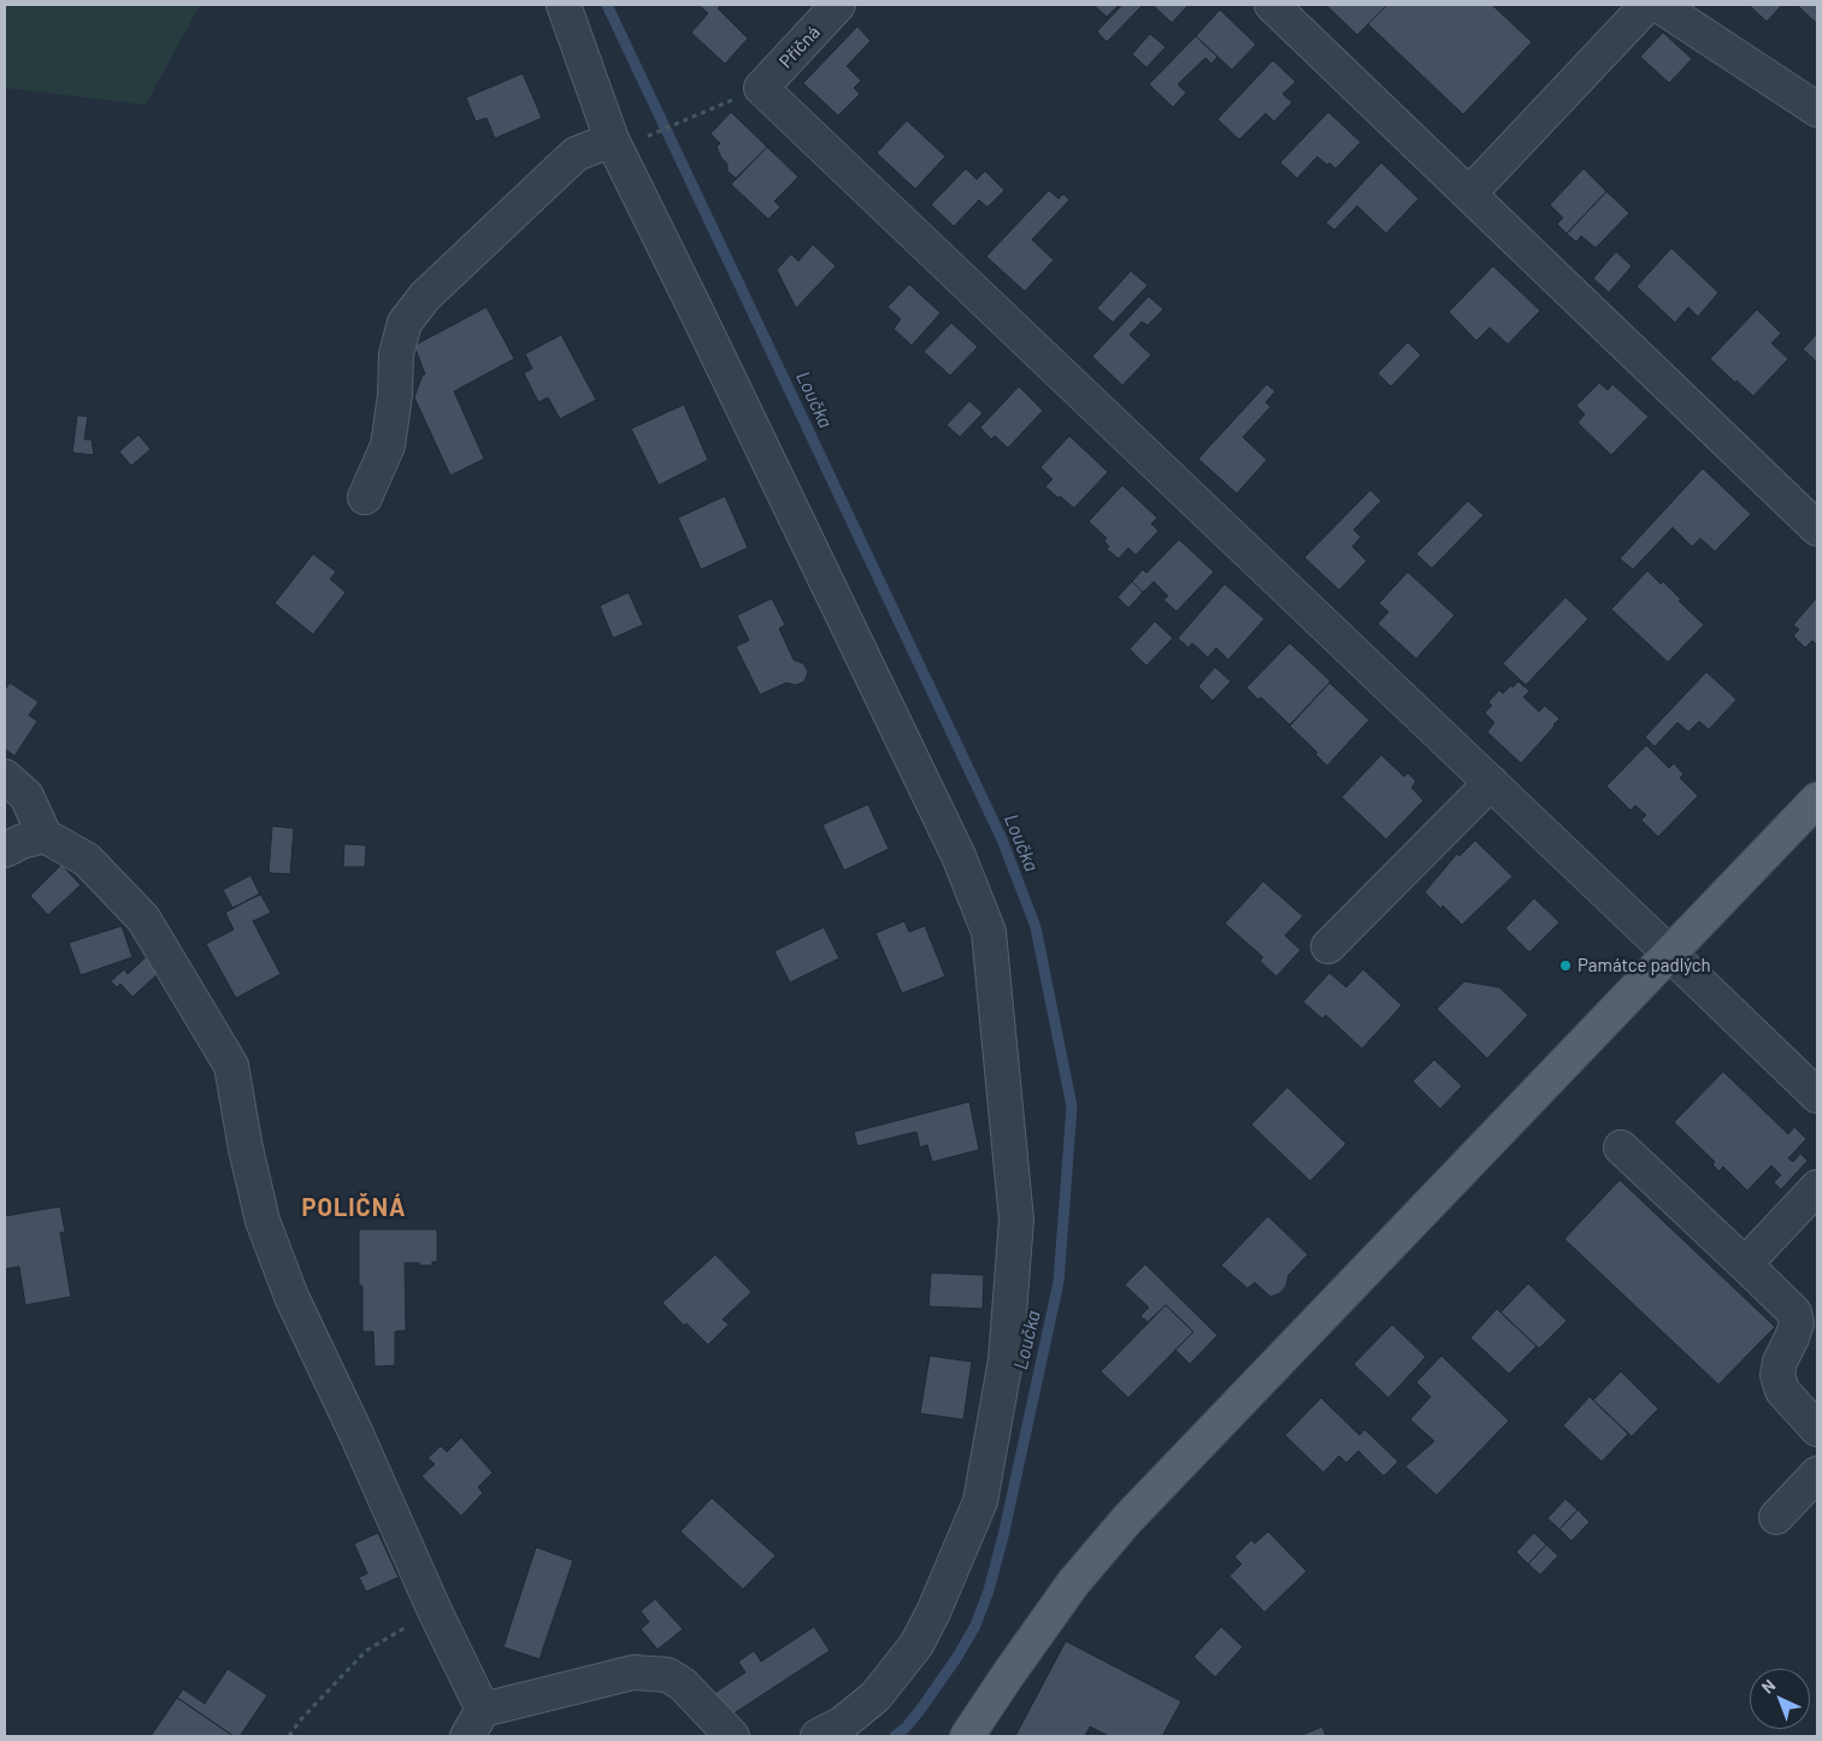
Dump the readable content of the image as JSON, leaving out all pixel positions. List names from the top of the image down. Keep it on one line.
{"streets":{"street":["Příčná"]},"districts":["POLIČNÁ"],"water":["Loučka"],"places":["Památce padlých"],"north":"top left"}
